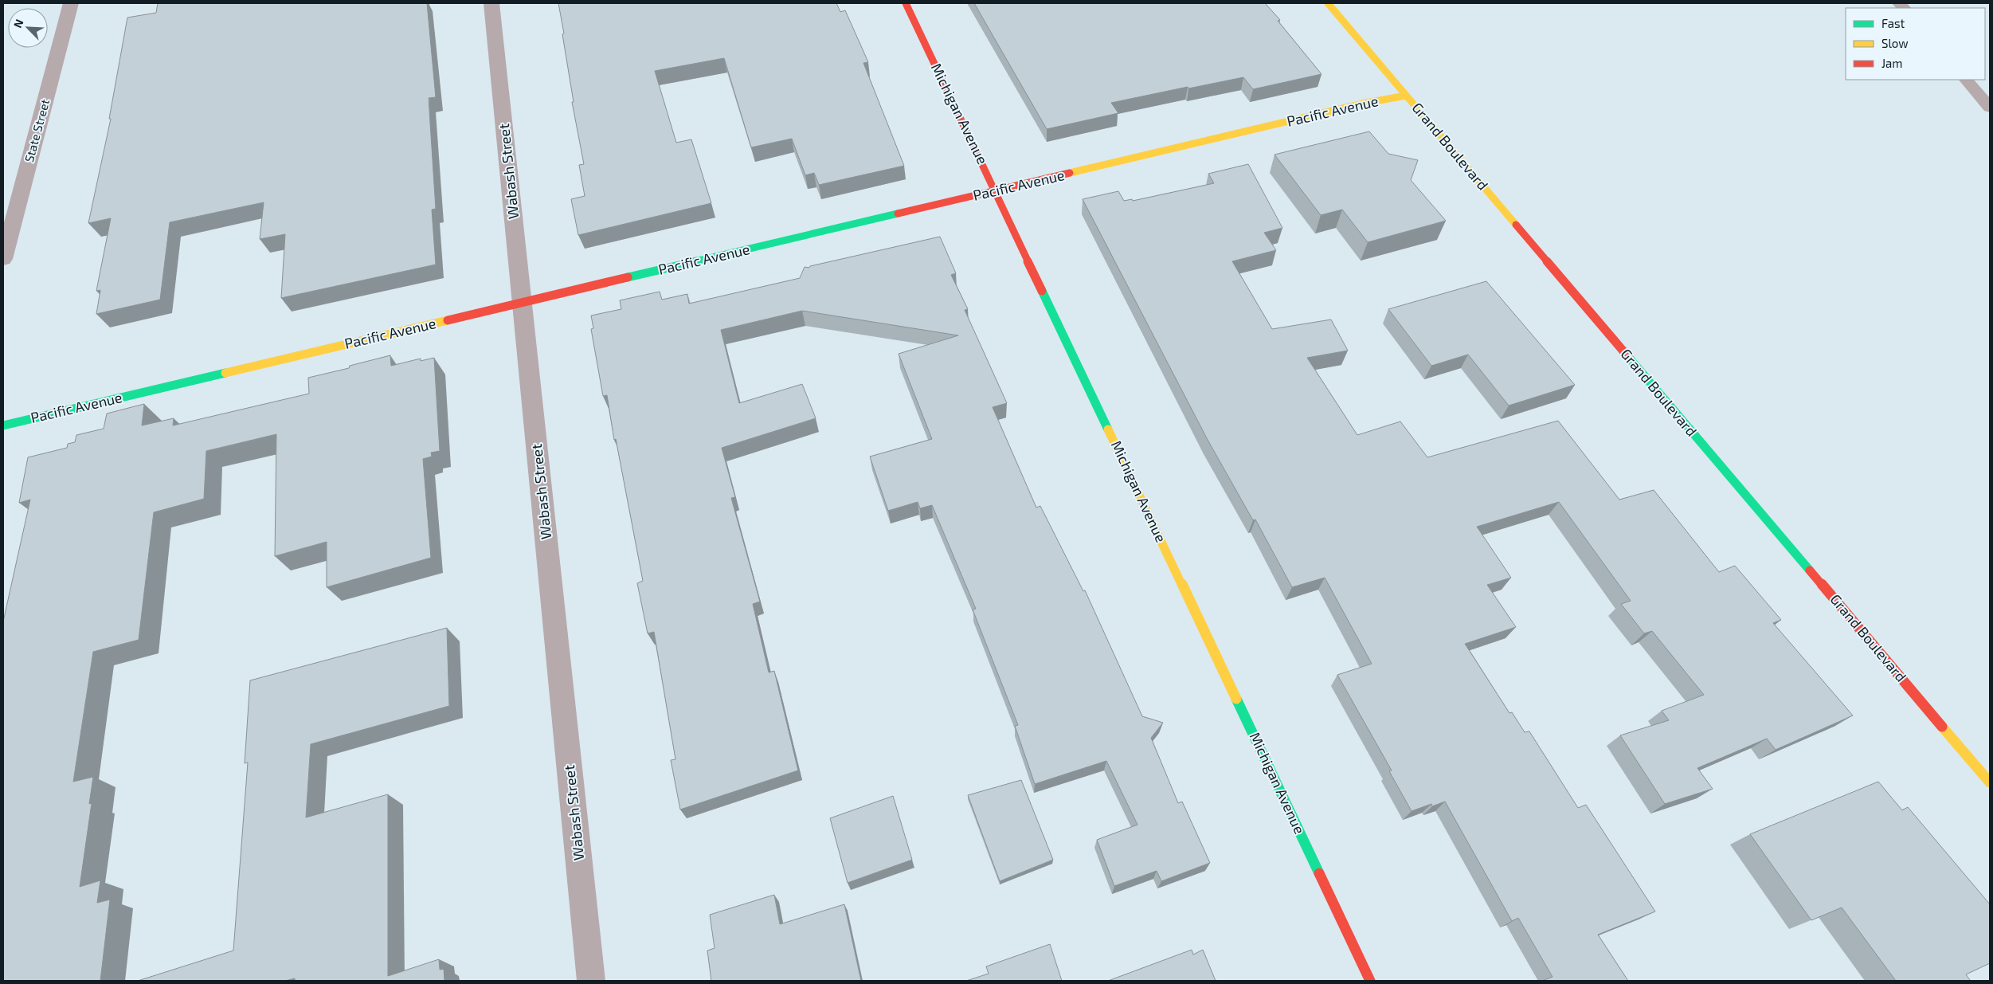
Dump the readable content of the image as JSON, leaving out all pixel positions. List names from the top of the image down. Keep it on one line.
{"streets":{"street":["Pacific Avenue","Michigan Avenue","State Street","Grand Boulevard","Wabash Street"]},"crossings":[["Pacific Avenue","Michigan Avenue"],["Pacific Avenue","Grand Boulevard"],["Pacific Avenue","Wabash Street"]],"legend":["Fast","Slow","Jam"],"north":"top left"}
